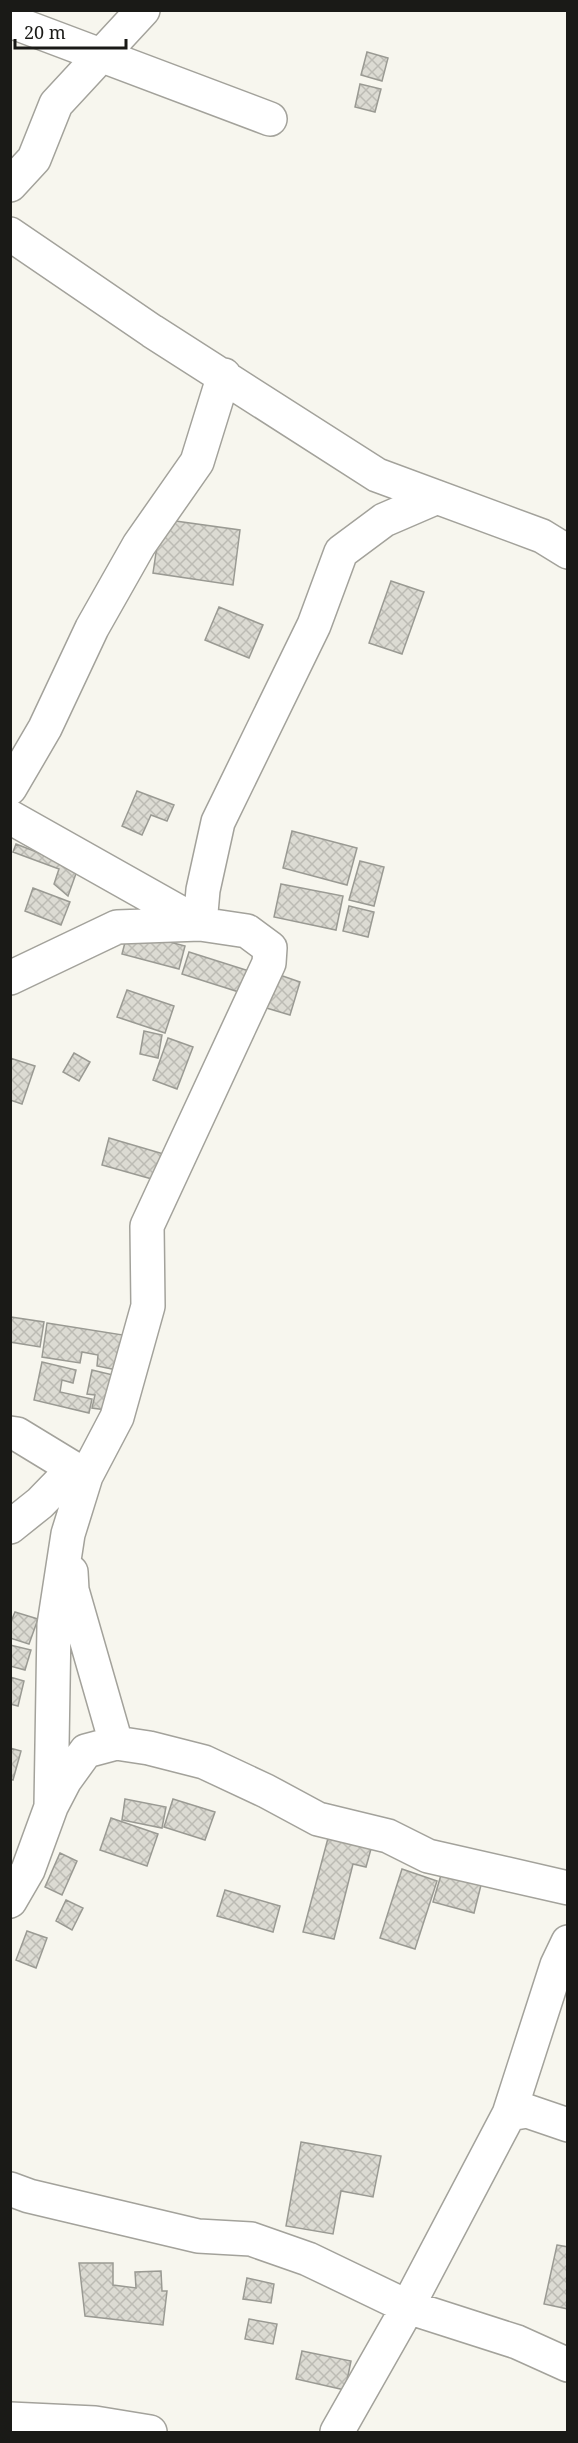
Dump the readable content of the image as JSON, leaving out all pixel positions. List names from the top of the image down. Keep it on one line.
{"scale_bar":"20 m"}
